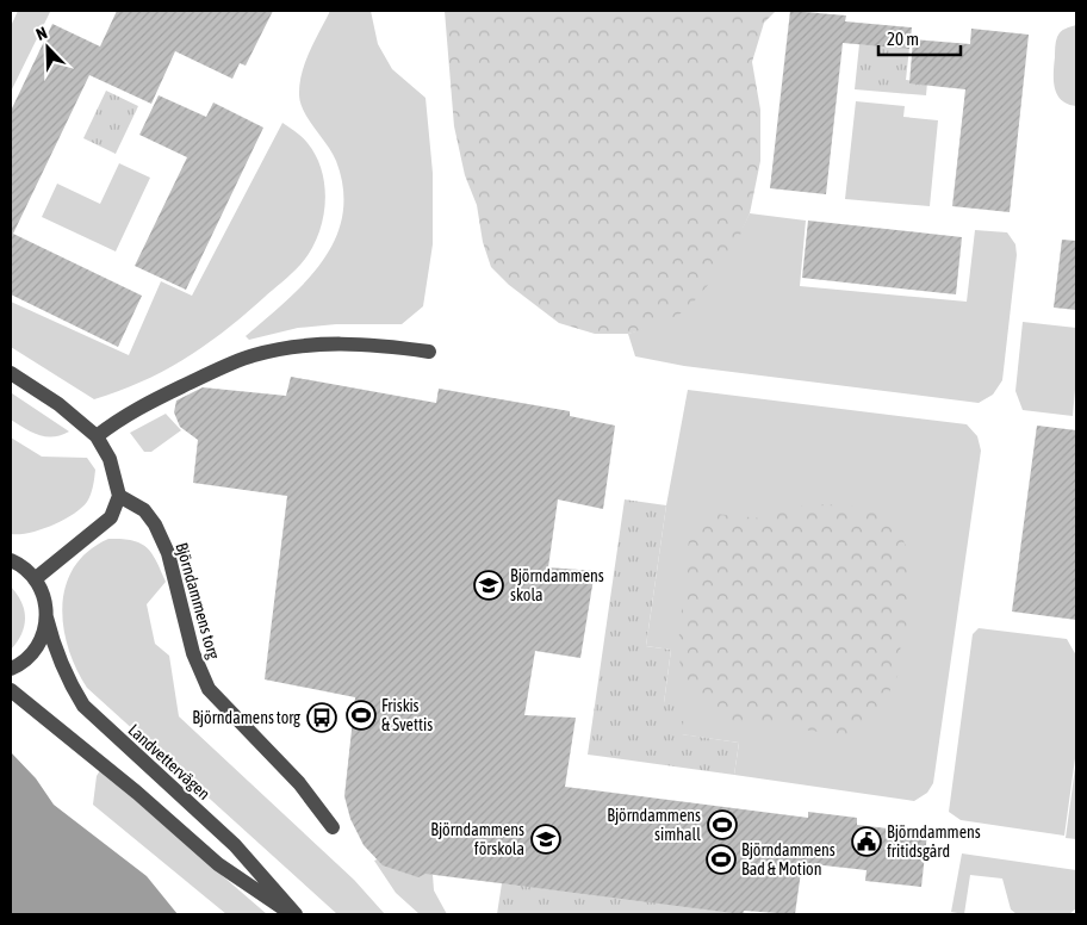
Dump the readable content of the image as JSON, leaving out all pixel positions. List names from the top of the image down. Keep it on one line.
{"streets":{"street":["Björndammens torg","Landvettervägen"]},"places":{"school or university":["Björndammens skola","Björndammens förskola"],"sports":["Friskis & Svettis","Björndammens simhall","Björndammens Bad & Motion"],"bus stop":["Björndamens torg"],"public building":["Björndammens fritidsgård"]},"scale_bar":"20 m","north":"top left"}
